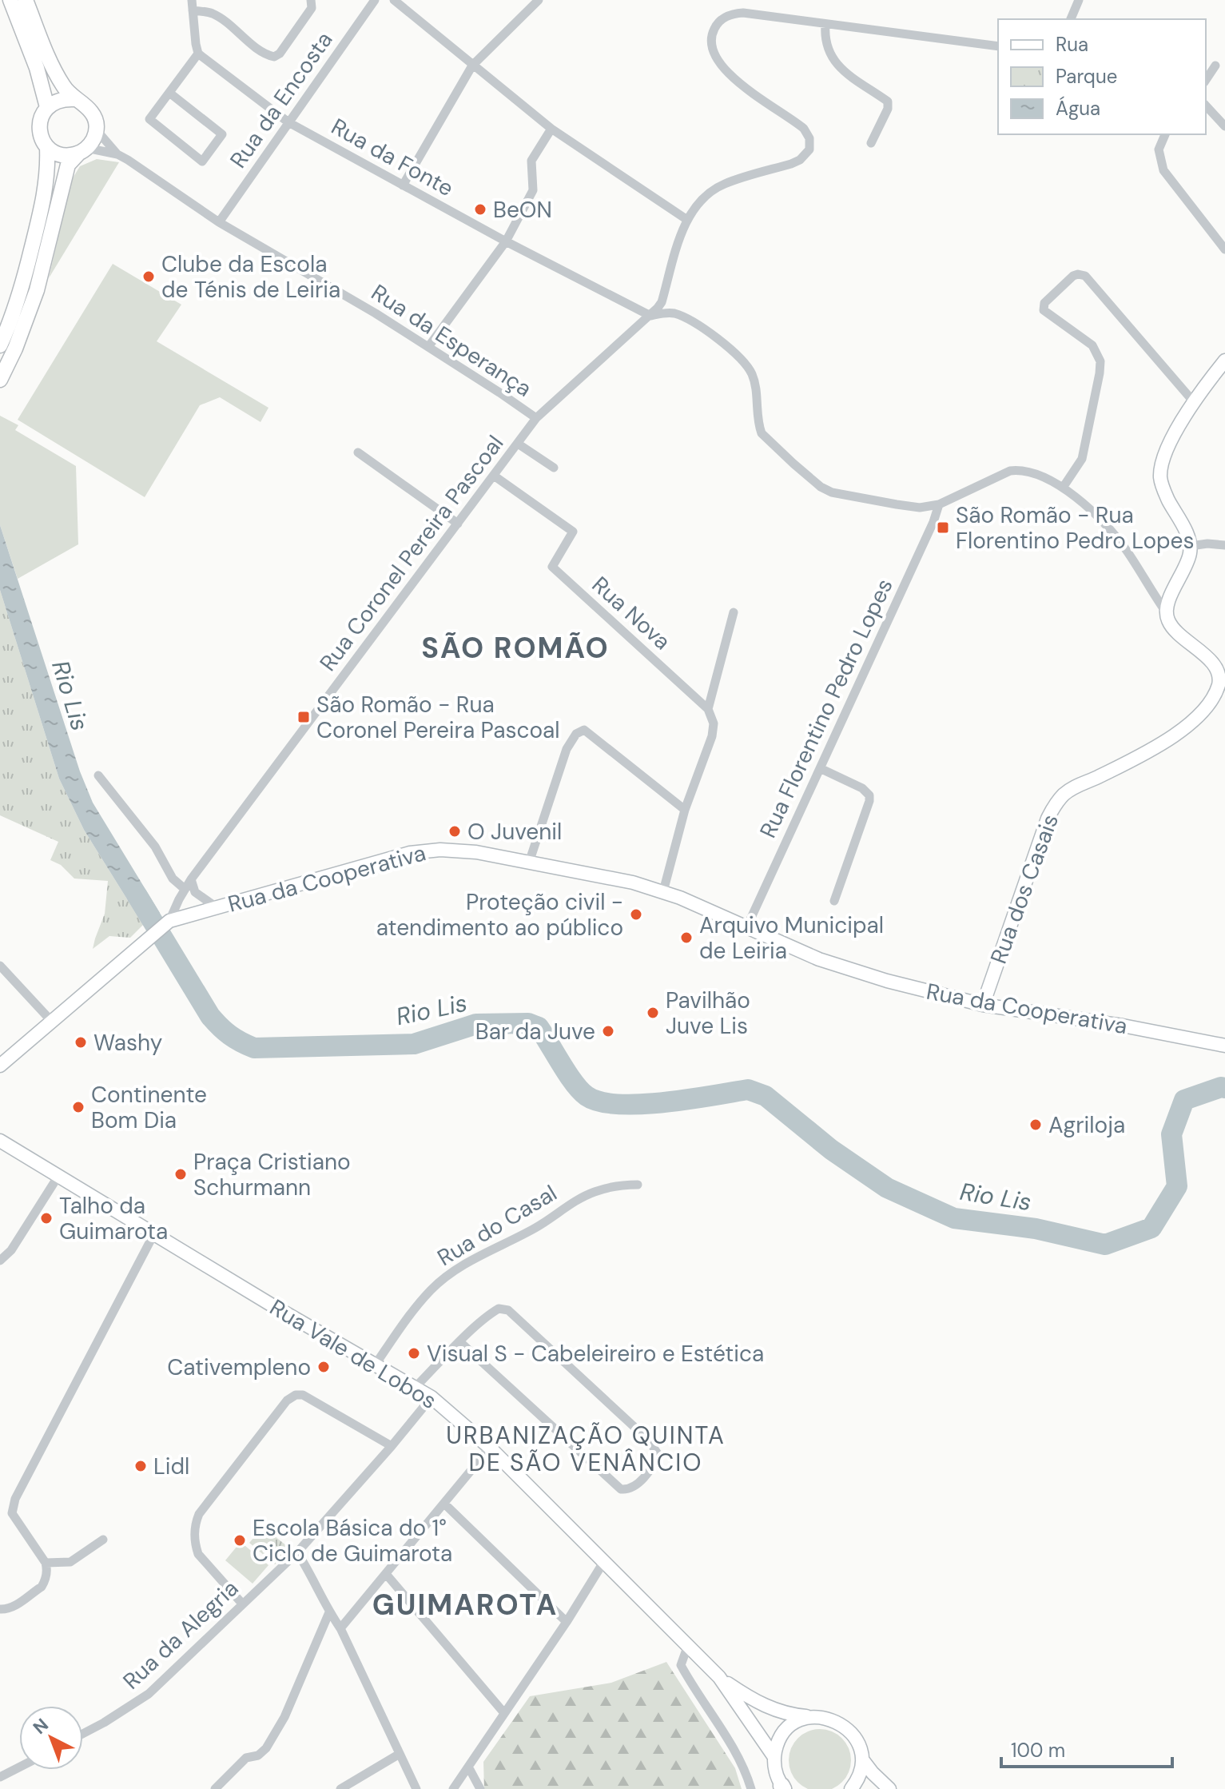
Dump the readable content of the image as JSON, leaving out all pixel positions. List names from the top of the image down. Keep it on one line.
{"streets":{"main road":["Rua da Cooperativa","Rua dos Casais","Rua Vale de Lobos"],"street":["Rua da Encosta","Rua da Fonte","Rua da Esperança","Rua Coronel Pereira Pascoal","Rua Nova","Rua Florentino Pedro Lopes","Rua do Casal","Rua da Alegria"]},"crossings":[["Rua da Encosta","Rua da Fonte"],["Rua da Encosta","Rua da Esperança"],["Rua da Fonte","Rua Coronel Pereira Pascoal"],["Rua da Fonte","Rua Florentino Pedro Lopes"],["Rua da Fonte","Rua dos Casais"],["Rua da Esperança","Rua Coronel Pereira Pascoal"],["Rua Coronel Pereira Pascoal","Rua Nova"],["Rua Coronel Pereira Pascoal","Rua da Cooperativa"],["Rua Florentino Pedro Lopes","Rua da Cooperativa"],["Rua da Cooperativa","Rua dos Casais"],["Rua do Casal","Rua Vale de Lobos"],["Rua Vale de Lobos","Rua da Alegria"]],"districts":["SÃO ROMÃO","URBANIZAÇÃO QUINTA DE SÃO VENÂNCIO","GUIMAROTA"],"water":["Rio Lis"],"places":{"other":["BeON","Clube da Escola de Ténis de Leiria","O Juvenil","Proteção civil - atendimento ao público","Arquivo Municipal de Leiria","Pavilhão Juve Lis","Bar da Juve","Washy","Continente Bom Dia","Agriloja","Praça Cristiano Schurmann","Talho da Guimarota","Visual S - Cabeleireiro e Estética","Cativempleno","Lidl","Escola Básica do 1° Ciclo de Guimarota"],"transit":["São Romão - Rua Florentino Pedro Lopes","São Romão - Rua Coronel Pereira Pascoal"]},"legend":["Rua","Parque","Água"],"scale_bar":"100 m","north":"top left"}
